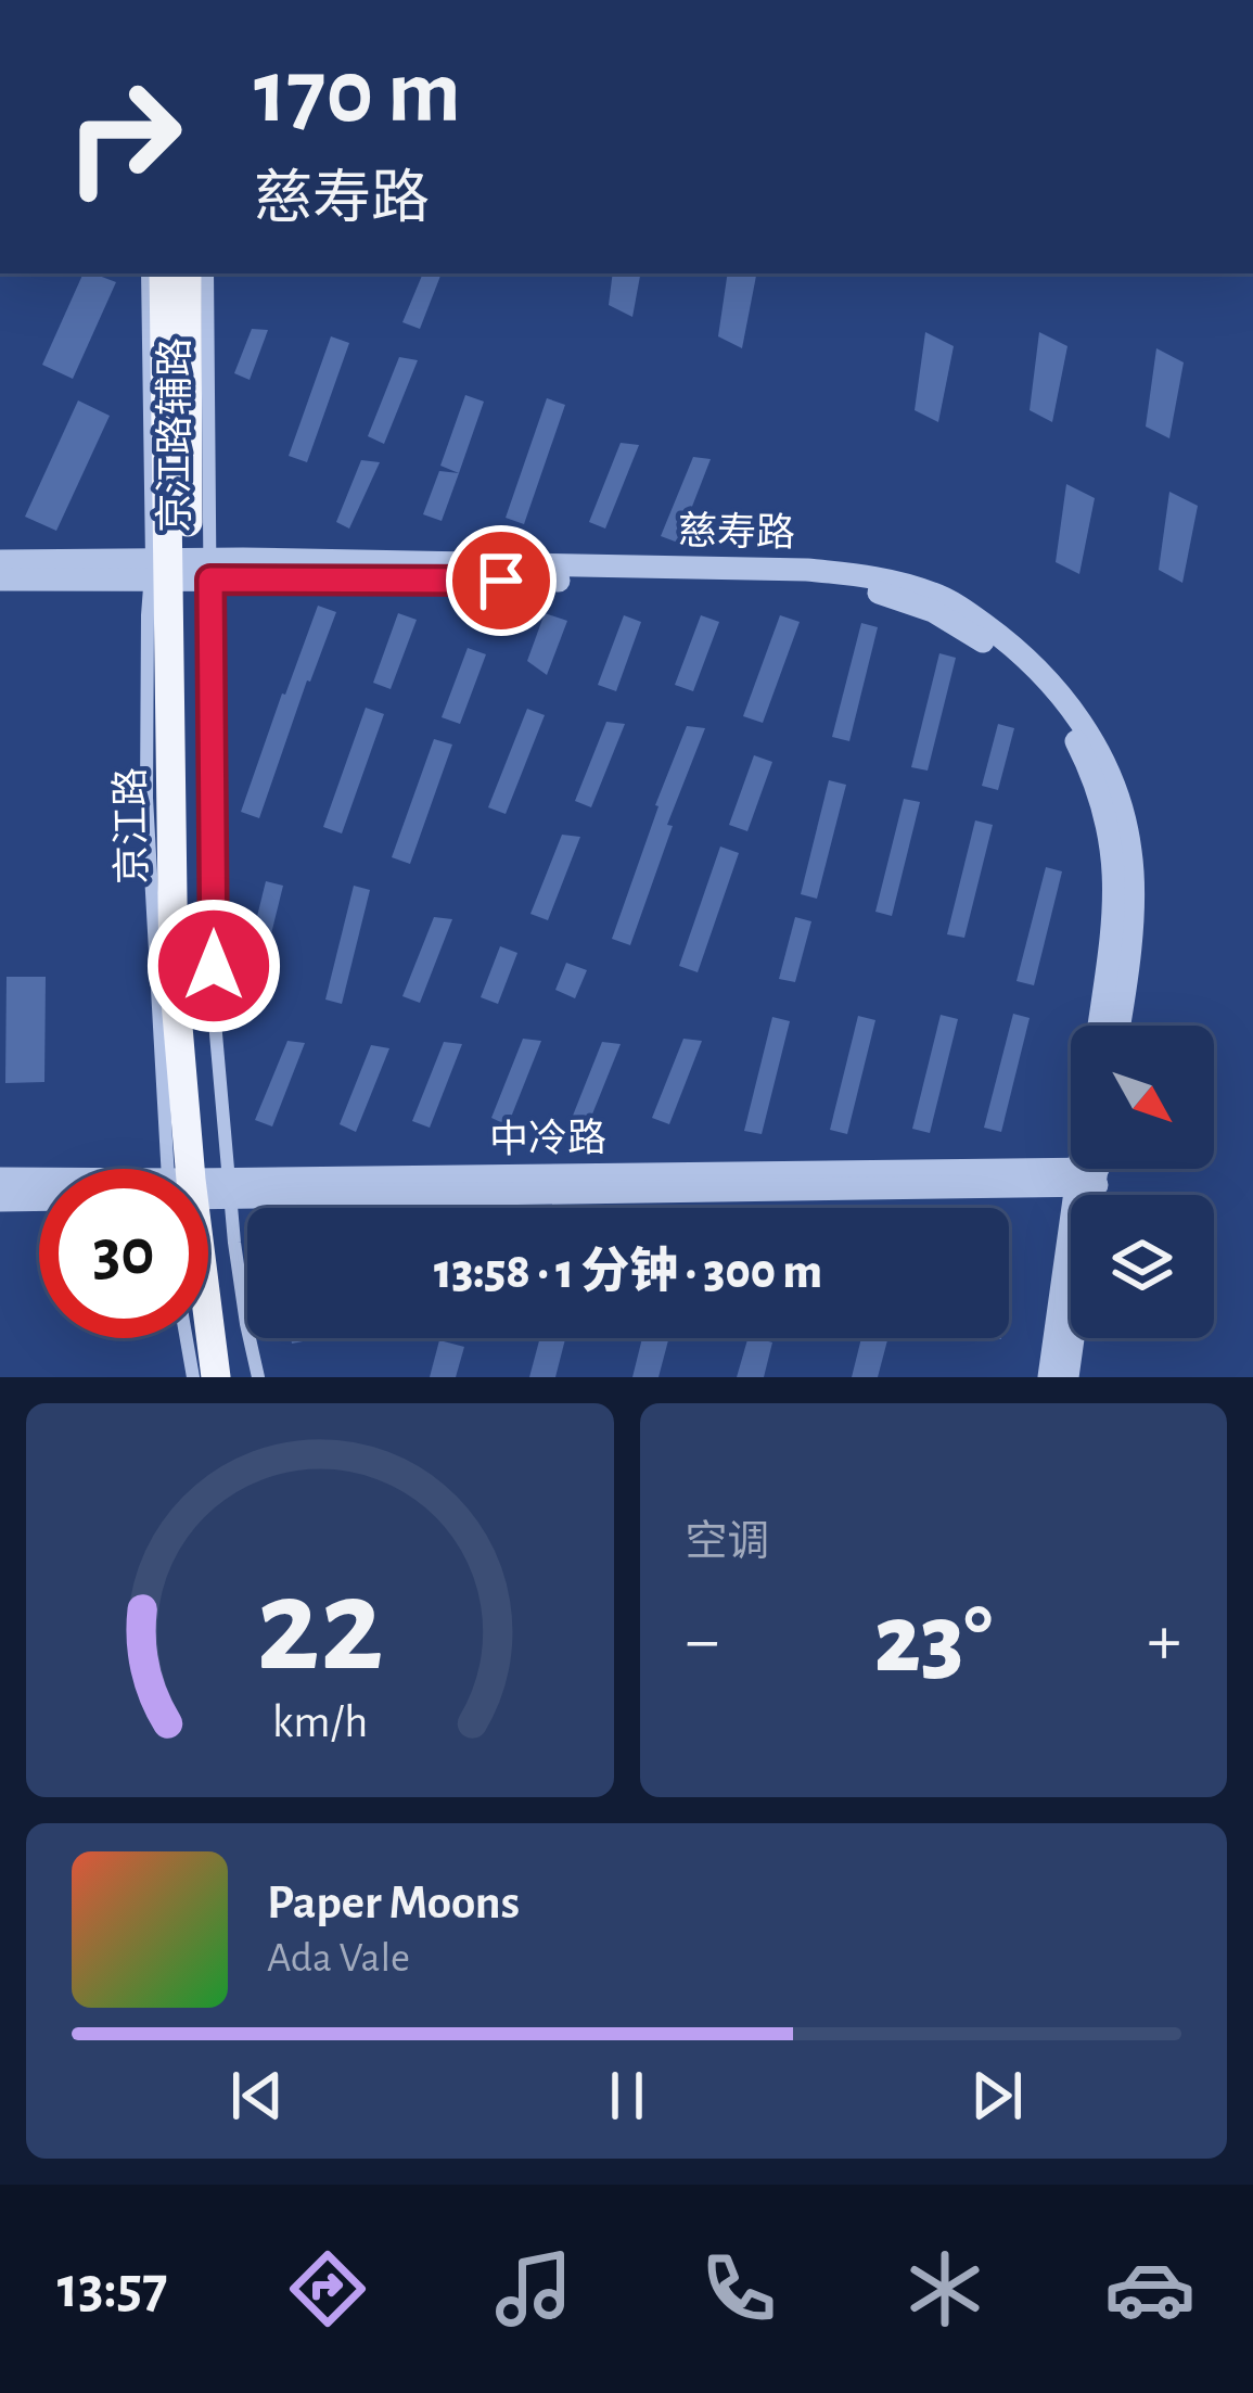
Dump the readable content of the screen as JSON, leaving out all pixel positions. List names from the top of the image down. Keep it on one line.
{"streets":{"main road":["京江路"],"street":["京江路辅路","慈寿路","中冷路"]},"crossings":[["京江路辅路","慈寿路"],["京江路辅路","京江路"],["慈寿路","京江路"]],"north":"bottom right","page":{"turn":["170 m","慈寿路"],"limit":"30","trip":"13:58 · 1 分钟 · 300 m","tile":"空调","heat":["−","23°","+"],"song":["Paper Moons","Ada Vale"],"tabs":"13:57","gauge":["22","km/h"]}}
